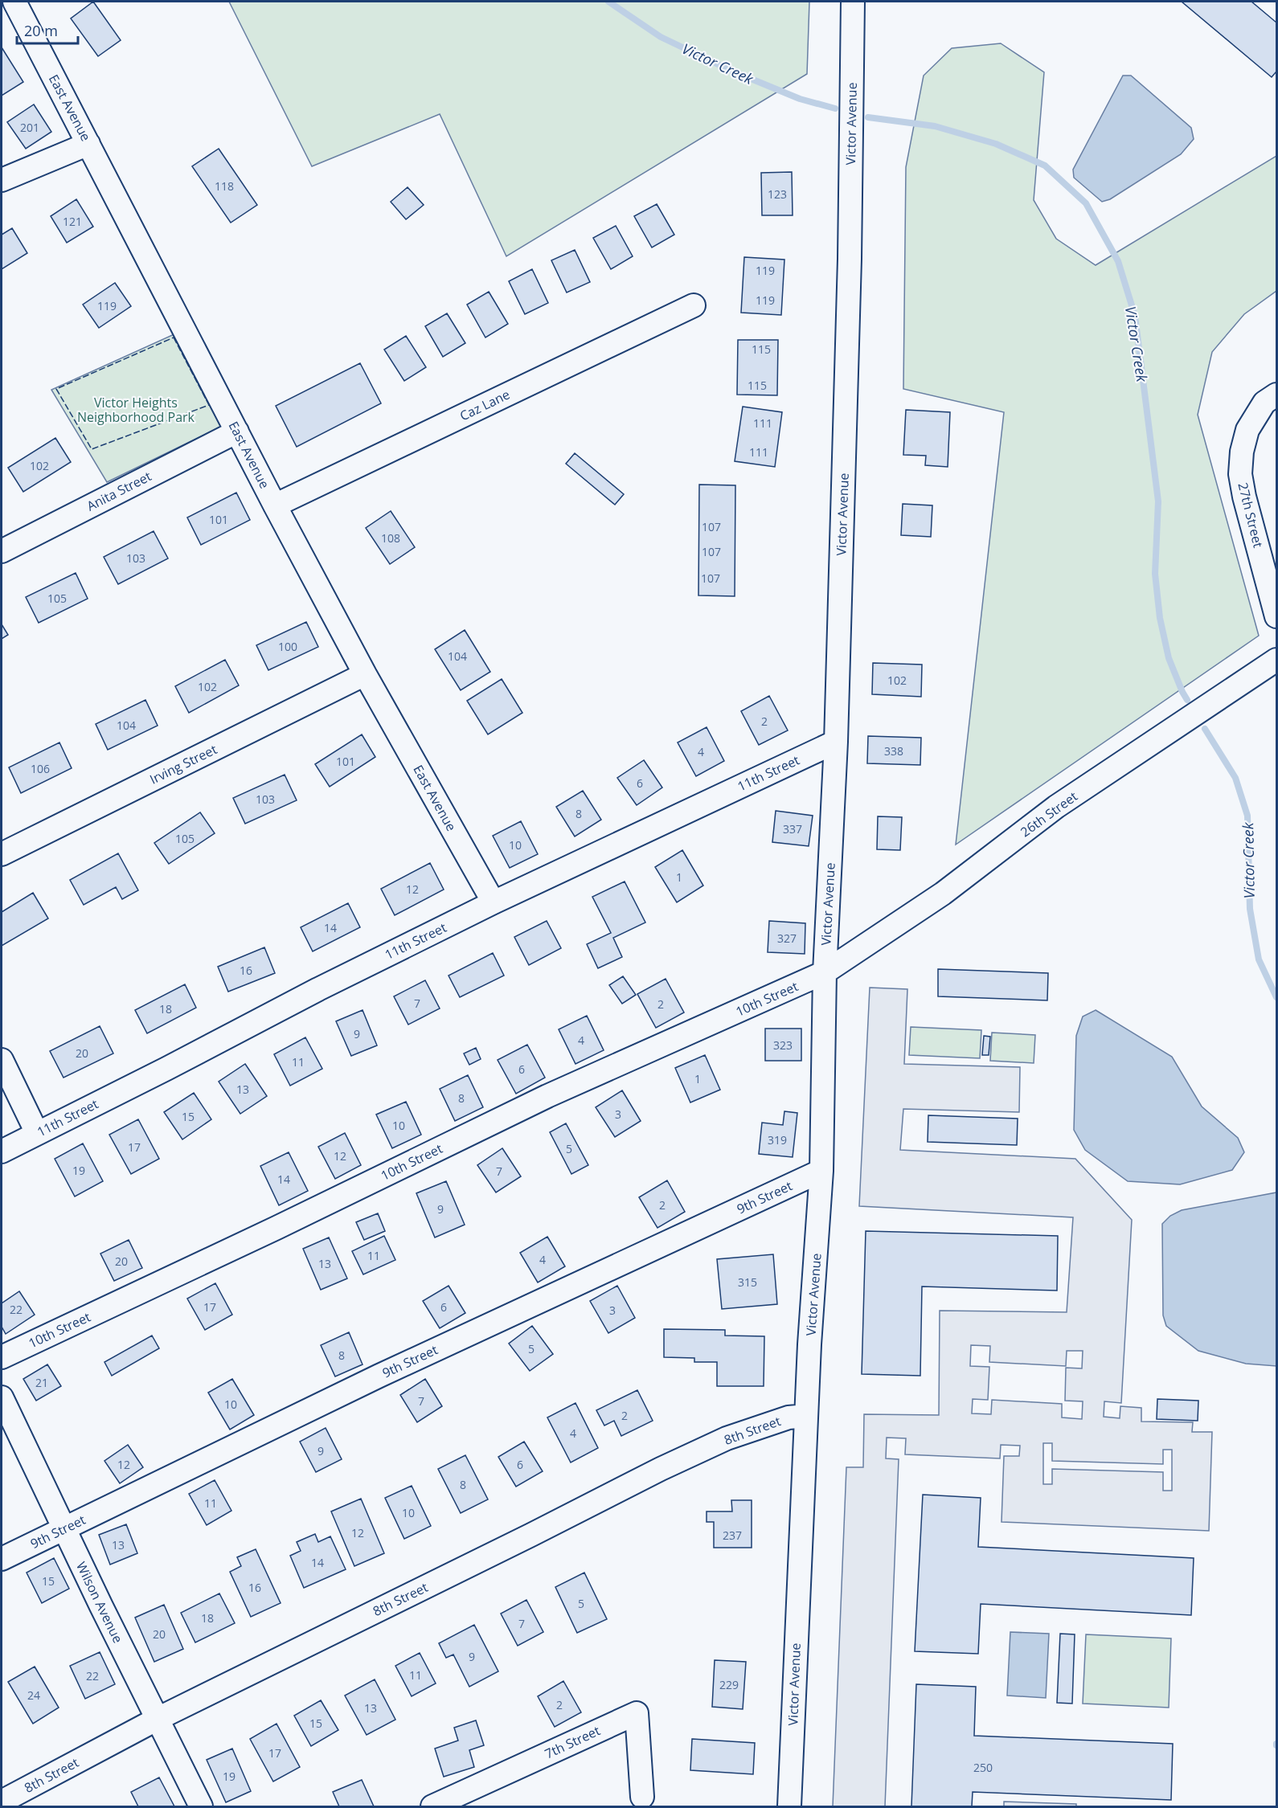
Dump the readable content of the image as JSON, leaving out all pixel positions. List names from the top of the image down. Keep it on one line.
{"streets":{"street":["East Avenue","Victor Avenue","Caz Lane","Anita Street","27th Street","Irving Street","11th Street","26th Street","10th Street","9th Street","8th Street","Wilson Avenue","7th Street"]},"crossings":[["East Avenue","Caz Lane"],["East Avenue","Anita Street"],["East Avenue","Irving Street"],["East Avenue","11th Street"],["Victor Avenue","11th Street"],["Victor Avenue","26th Street"],["Victor Avenue","10th Street"],["Victor Avenue","9th Street"],["Victor Avenue","8th Street"],["26th Street","10th Street"],["9th Street","Wilson Avenue"],["8th Street","Wilson Avenue"]],"water":["Victor Creek"],"parks":["Victor Heights Neighborhood Park"],"house_numbers":["201","118","123","121","119","119","119","115","115","111","111","102","101","107","108","107","103","107","105","100","104","102","102","2","104","338","4","101","106","6","103","8","337","105","10","1","12","14","327","16","7","2","18","9","4","323","20","11","6","1","13","8","3","15","10","319","17","5","12","19","7","14","2","9","11","4","20","13","315","17","6","22","3","5","8","21","7","10","2","4","9","12","6","8","11","10","12","237","13","14","15","16","5","18","7","20","9","11","22","229","24","2","13","15","17","250","19"],"scale_bar":"20 m"}
